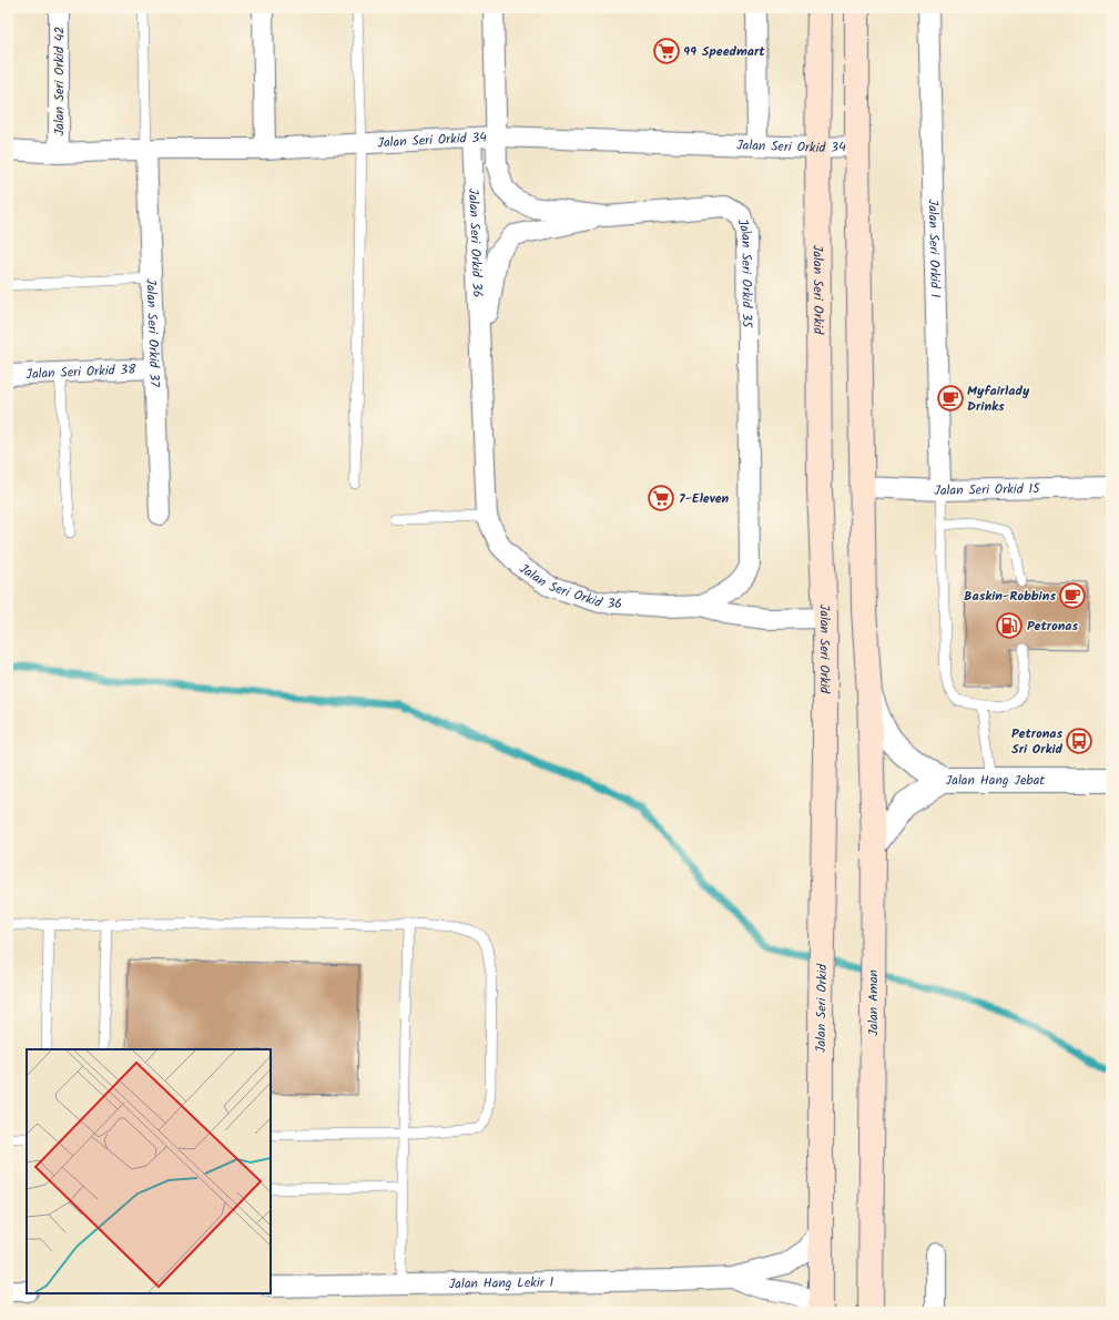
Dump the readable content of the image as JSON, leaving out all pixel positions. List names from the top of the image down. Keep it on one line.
{"streets":{"main road":["Jalan Seri Orkid","Jalan Aman"],"street":["Jalan Seri Orkid 42","Jalan Seri Orkid 34","Jalan Seri Orkid 36","Jalan Seri Orkid 1","Jalan Seri Orkid 35","Jalan Seri Orkid 37","Jalan Seri Orkid 38","Jalan Seri Orkid 15","Jalan Hang Jebat","Jalan Hang Lekir 1"]},"crossings":[["Jalan Seri Orkid 42","Jalan Seri Orkid 34"],["Jalan Seri Orkid 34","Jalan Seri Orkid 36"],["Jalan Seri Orkid 34","Jalan Seri Orkid 35"],["Jalan Seri Orkid 34","Jalan Seri Orkid"],["Jalan Seri Orkid 34","Jalan Seri Orkid 37"],["Jalan Seri Orkid 36","Jalan Seri Orkid 35"],["Jalan Seri Orkid 36","Jalan Seri Orkid"],["Jalan Seri Orkid 1","Jalan Seri Orkid 15"],["Jalan Seri Orkid","Jalan Hang Lekir 1"],["Jalan Seri Orkid 37","Jalan Seri Orkid 38"],["Jalan Hang Jebat","Jalan Aman"]],"places":{"supermarket":["99 Speedmart","7-Eleven"],"cafe":["Myfairlady Drinks","Baskin-Robbins"],"fuel station":["Petronas"],"bus stop":["Petronas Sri Orkid"]}}
